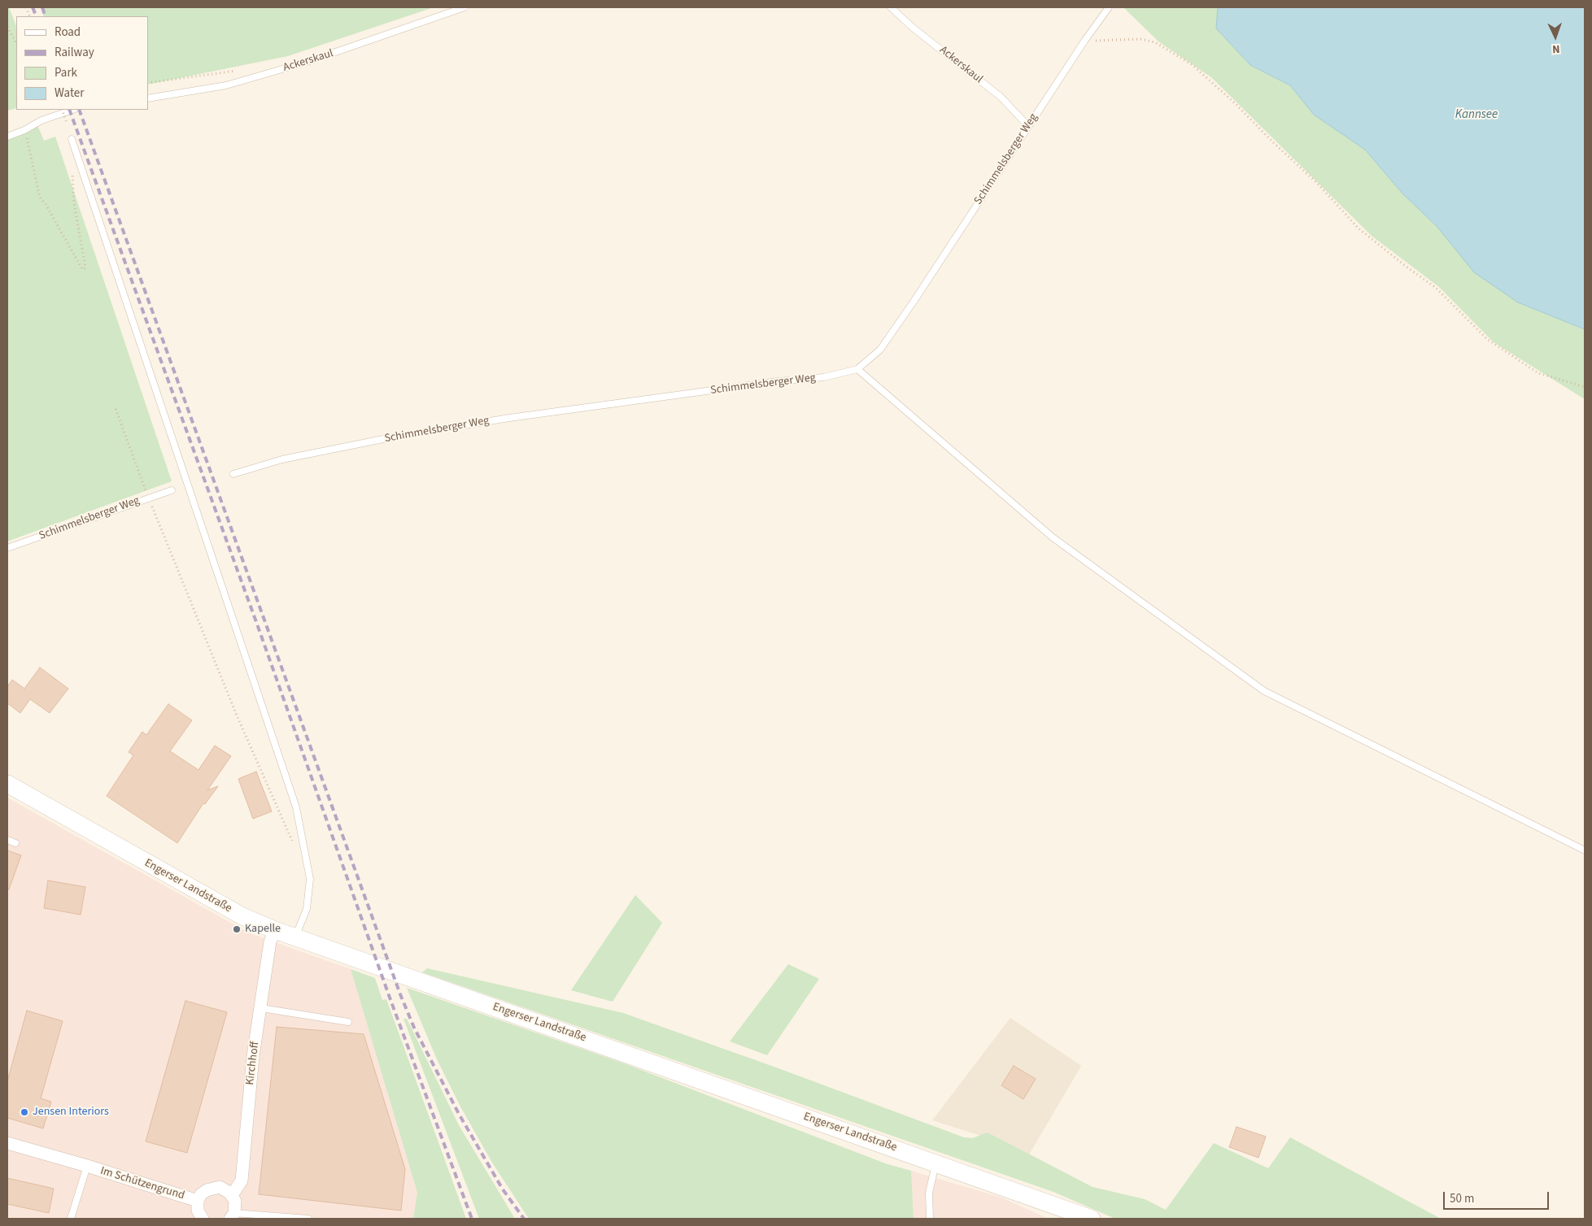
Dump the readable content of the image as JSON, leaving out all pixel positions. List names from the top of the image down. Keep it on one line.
{"streets":{"main road":["Engerser Landstraße"],"street":["Kirchhoff","Im Schützengrund"],"lane":["Ackerskaul","Schimmelsberger Weg"]},"crossings":[["Ackerskaul","Schimmelsberger Weg"],["Engerser Landstraße","Kirchhoff"],["Kirchhoff","Im Schützengrund"]],"water":["Kannsee"],"places":["Kapelle","Jensen Interiors"],"legend":["Road","Railway","Park","Water"],"scale_bar":"50 m","north":"bottom"}
